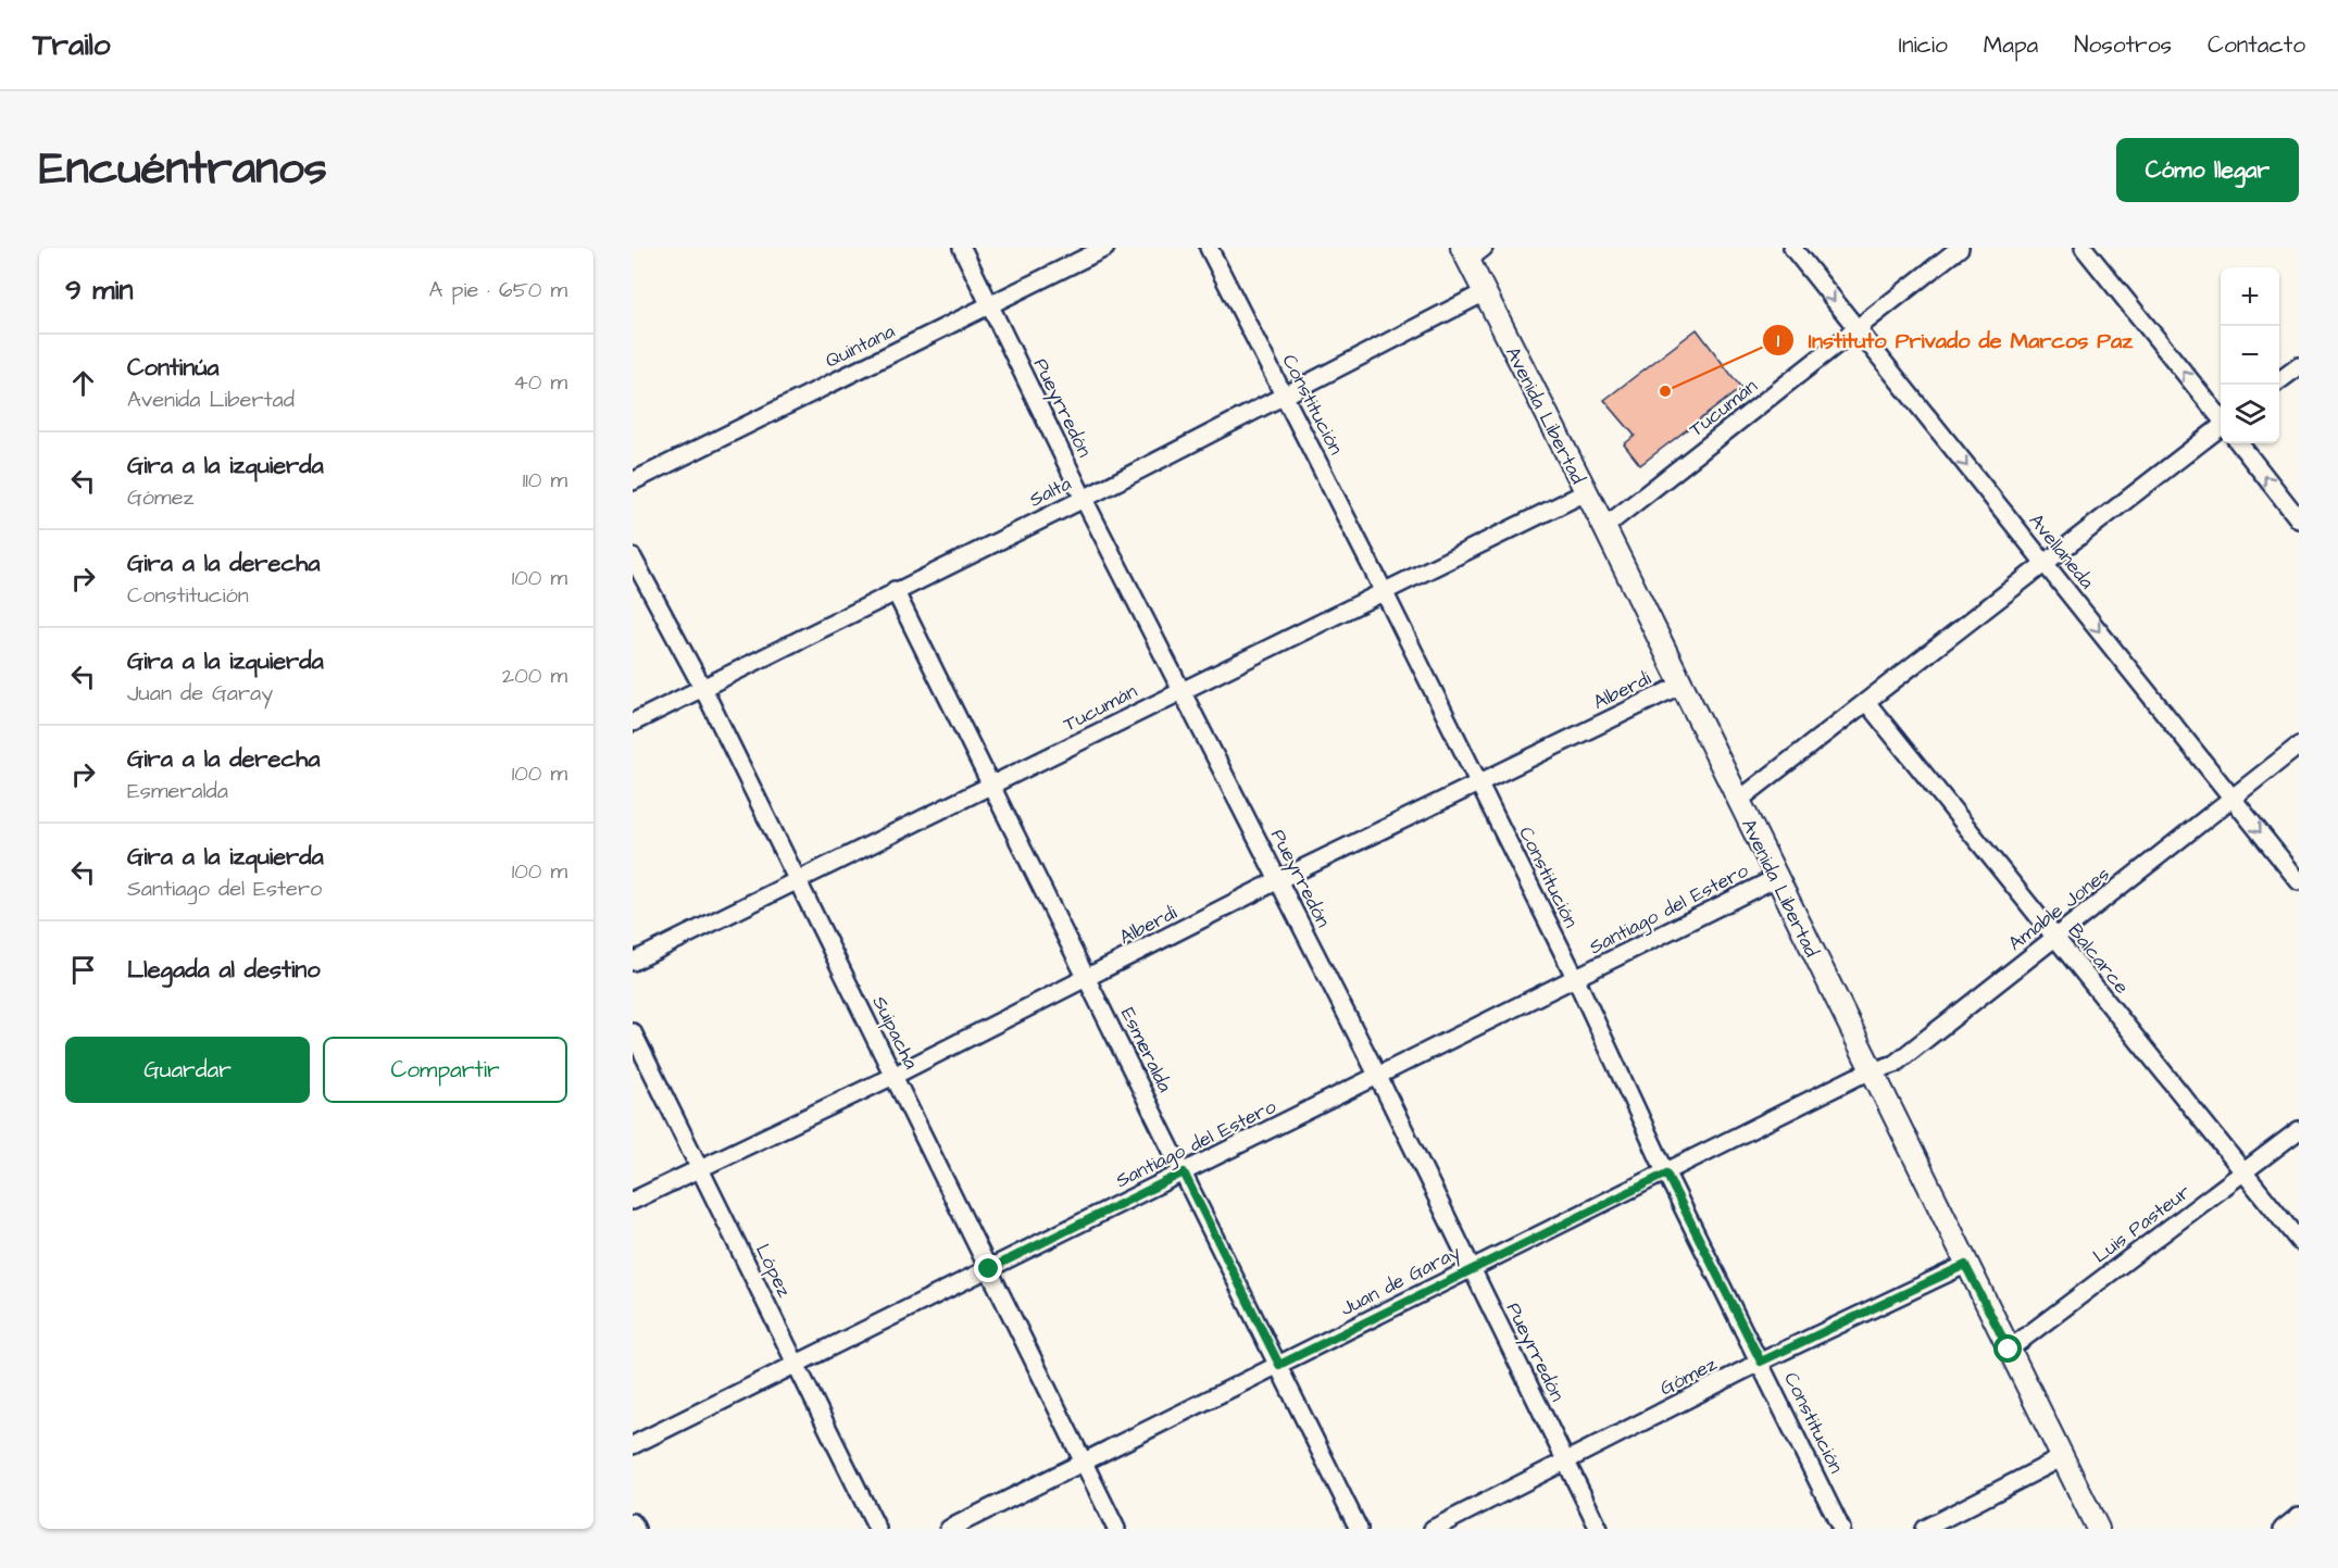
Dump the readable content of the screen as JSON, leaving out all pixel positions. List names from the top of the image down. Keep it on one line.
{"streets":{"main road":["Avenida Libertad"],"street":["Quintana","Constitución","Pueyrredón","Tucumán","Salta","Avellaneda","Alberdi","Santiago del Estero","Amable Jones","Balcarce","Suipacha","Esmeralda","Luis Pasteur","López","Juan de Garay","Gómez"]},"crossings":[["Quintana","Pueyrredón"],["Constitución","Tucumán"],["Constitución","Salta"],["Constitución","Alberdi"],["Constitución","Santiago del Estero"],["Constitución","Juan de Garay"],["Constitución","Gómez"],["Pueyrredón","Tucumán"],["Pueyrredón","Salta"],["Pueyrredón","Alberdi"],["Pueyrredón","Santiago del Estero"],["Pueyrredón","Juan de Garay"],["Pueyrredón","Gómez"],["Tucumán","Avenida Libertad"],["Tucumán","Avellaneda"],["Tucumán","Suipacha"],["Tucumán","Esmeralda"],["Avenida Libertad","Salta"],["Avenida Libertad","Alberdi"],["Avenida Libertad","Santiago del Estero"],["Avenida Libertad","Amable Jones"],["Avenida Libertad","Luis Pasteur"],["Avenida Libertad","Juan de Garay"],["Avenida Libertad","Gómez"],["Salta","Suipacha"],["Salta","Esmeralda"],["Avellaneda","Amable Jones"],["Alberdi","Suipacha"],["Alberdi","Esmeralda"],["Alberdi","López"],["Santiago del Estero","Suipacha"],["Santiago del Estero","Esmeralda"],["Santiago del Estero","López"],["Amable Jones","Balcarce"],["Amable Jones","Juan de Garay"],["Balcarce","Luis Pasteur"],["Suipacha","Juan de Garay"],["Esmeralda","Juan de Garay"]],"one_way":["Avellaneda"],"places":["Instituto Privado de Marcos Paz"],"page":{"header":"Trailo","nav":["Inicio","Mapa","Nosotros","Contacto"],"title":"Encuéntranos","buttons":["Cómo llegar",["Guardar","Compartir"]],"heading":["9 min","A pie · 650 m"],"map_buttons":["+","−"],"list":[["Continúa","Avenida Libertad","40 m"],["Gira a la izquierda","Gómez","110 m"],["Gira a la derecha","Constitución","100 m"],["Gira a la izquierda","Juan de Garay","200 m"],["Gira a la derecha","Esmeralda","100 m"],["Gira a la izquierda","Santiago del Estero","100 m"],"Llegada al destino"]}}
